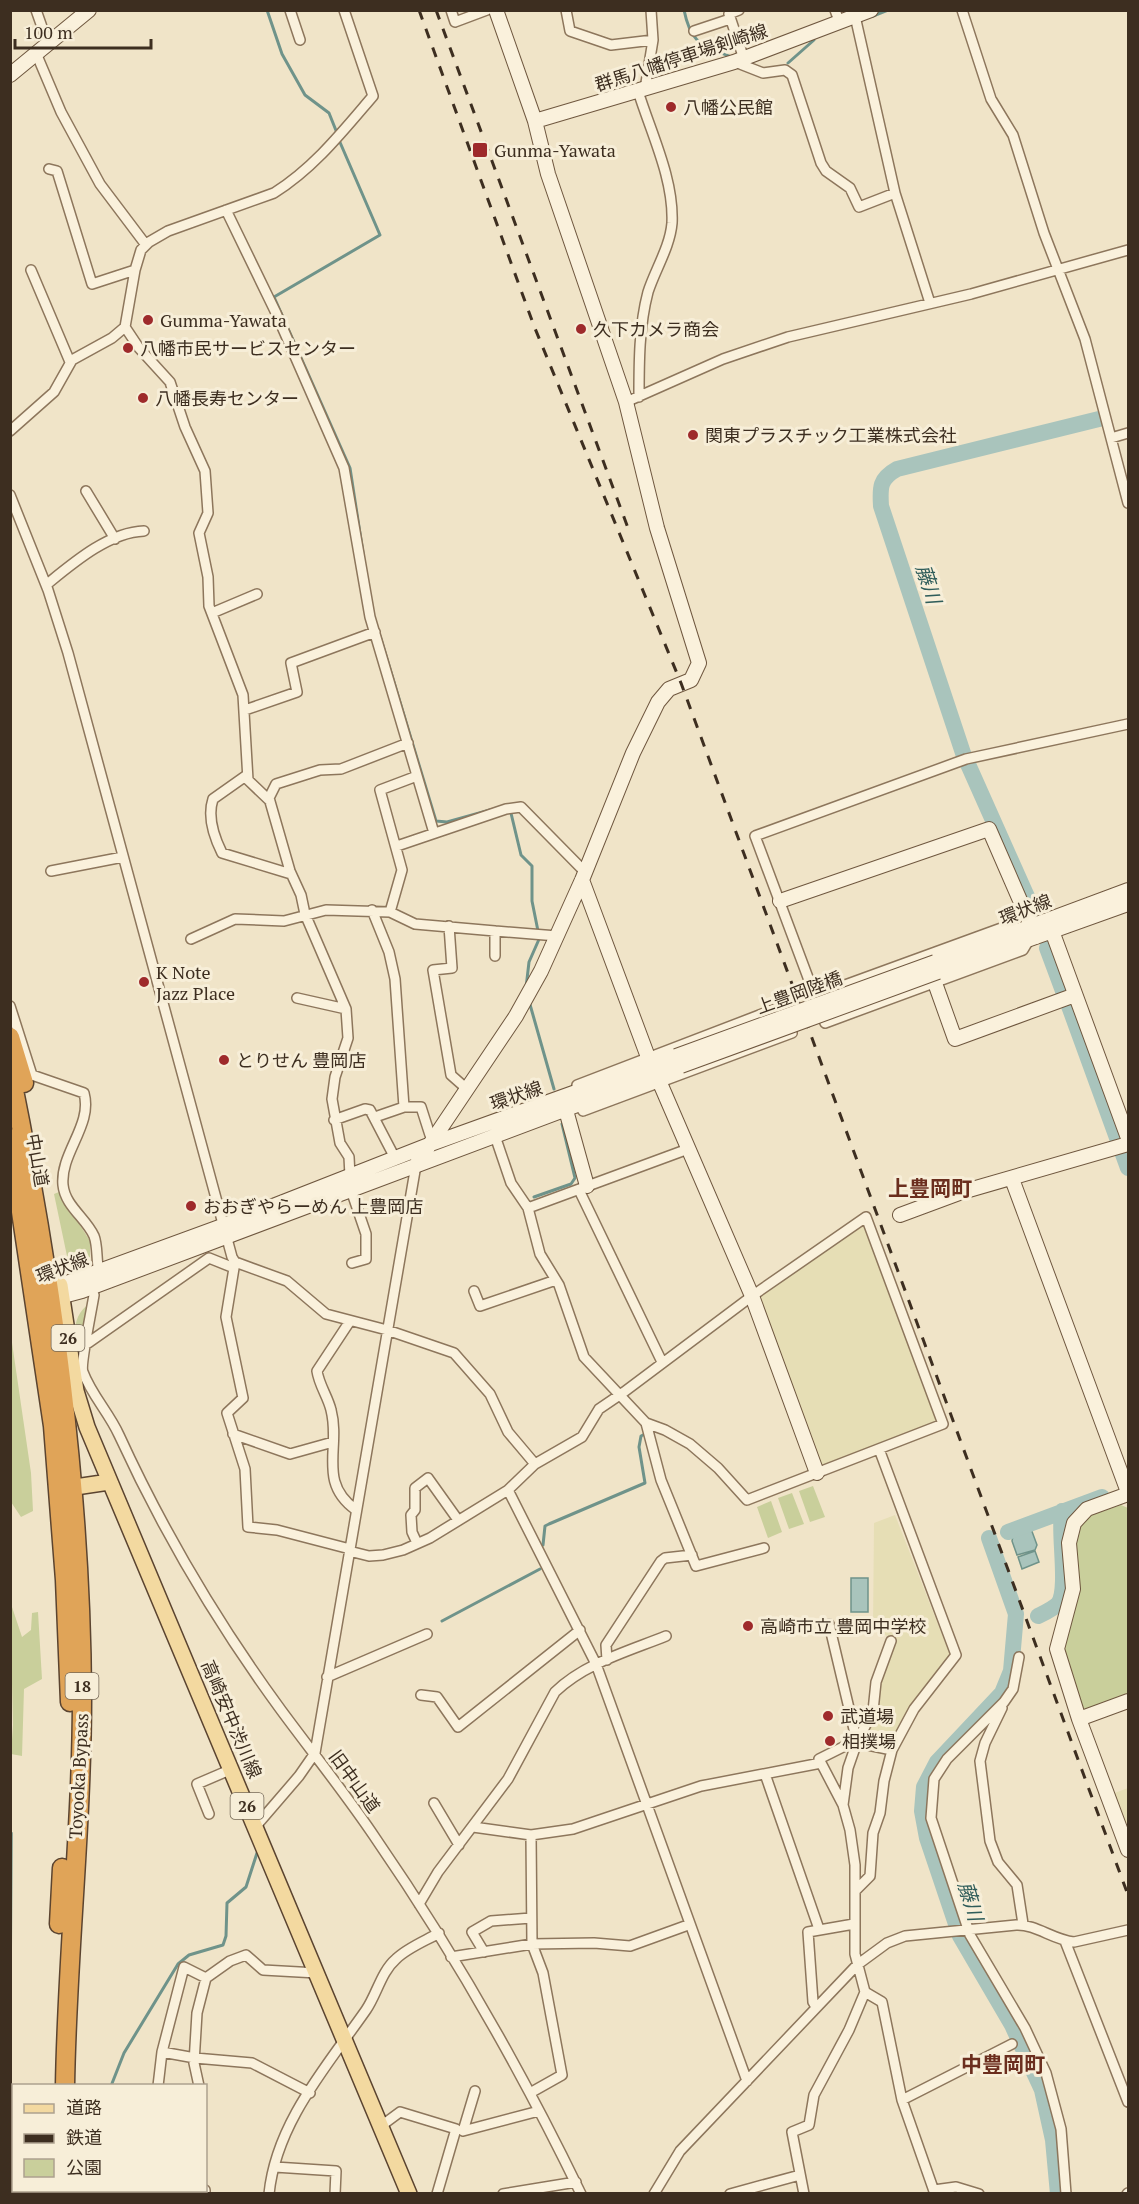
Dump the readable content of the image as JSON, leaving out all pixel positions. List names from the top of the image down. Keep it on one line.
{"streets":{"highway":["中山道","18","Toyooka Bypass"],"main road":["26","高崎安中渋川線"],"street":["群馬八幡停車場剣崎線","環状線","上豊岡陸橋","旧中山道"]},"crossings":[["環状線","上豊岡陸橋"],["環状線","中山道"],["環状線","18"],["環状線","高崎安中渋川線"],["環状線","Toyooka Bypass"],["環状線","旧中山道"],["中山道","18"],["中山道","高崎安中渋川線"],["中山道","Toyooka Bypass"],["18","高崎安中渋川線"],["18","Toyooka Bypass"],["高崎安中渋川線","Toyooka Bypass"]],"districts":["上豊岡町","中豊岡町"],"water":["藤川"],"places":{"other":["八幡公民館","Gumma-Yawata","久下カメラ商会","八幡市民サービスセンター","八幡長寿センター","関東プラスチック工業株式会社","K Note Jazz Place","とりせん 豊岡店","おおぎやらーめん 上豊岡店","高崎市立 豊岡中学校","武道場","相撲場"],"transit":["Gunma-Yawata"]},"legend":["道路","鉄道","公園"],"scale_bar":"100 m"}
